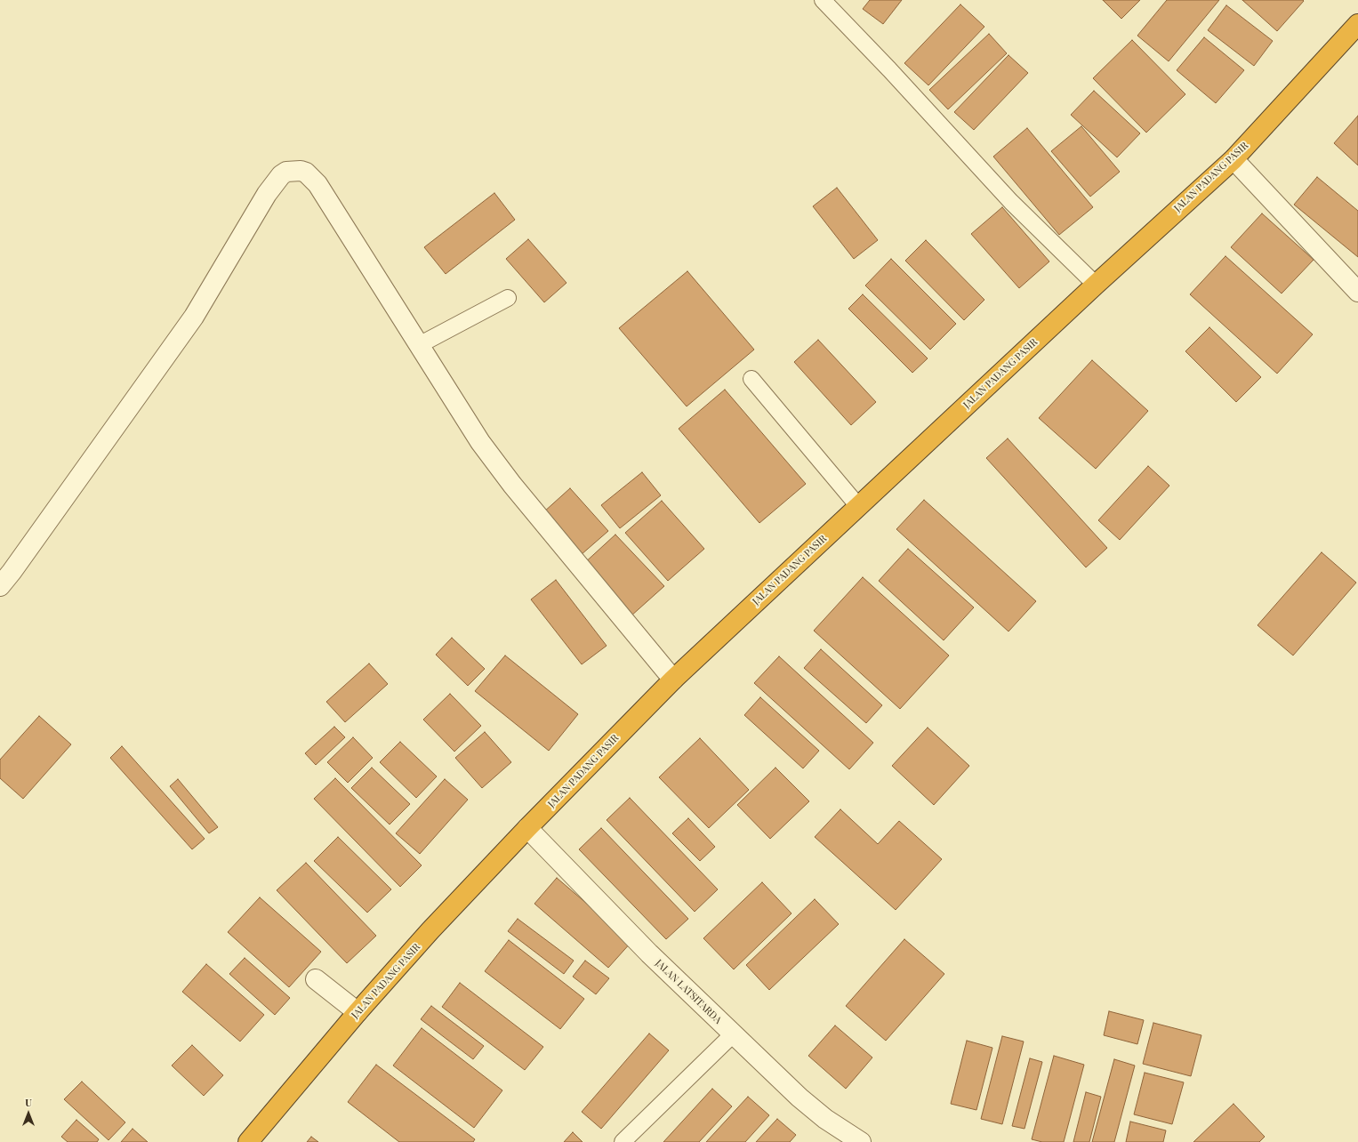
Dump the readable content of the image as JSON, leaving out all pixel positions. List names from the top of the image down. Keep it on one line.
{"streets":{"highway":["JALAN PADANG PASIR"],"street":["JALAN LATSITARDA"]},"crossings":[["JALAN PADANG PASIR","JALAN LATSITARDA"]],"north":"top"}
